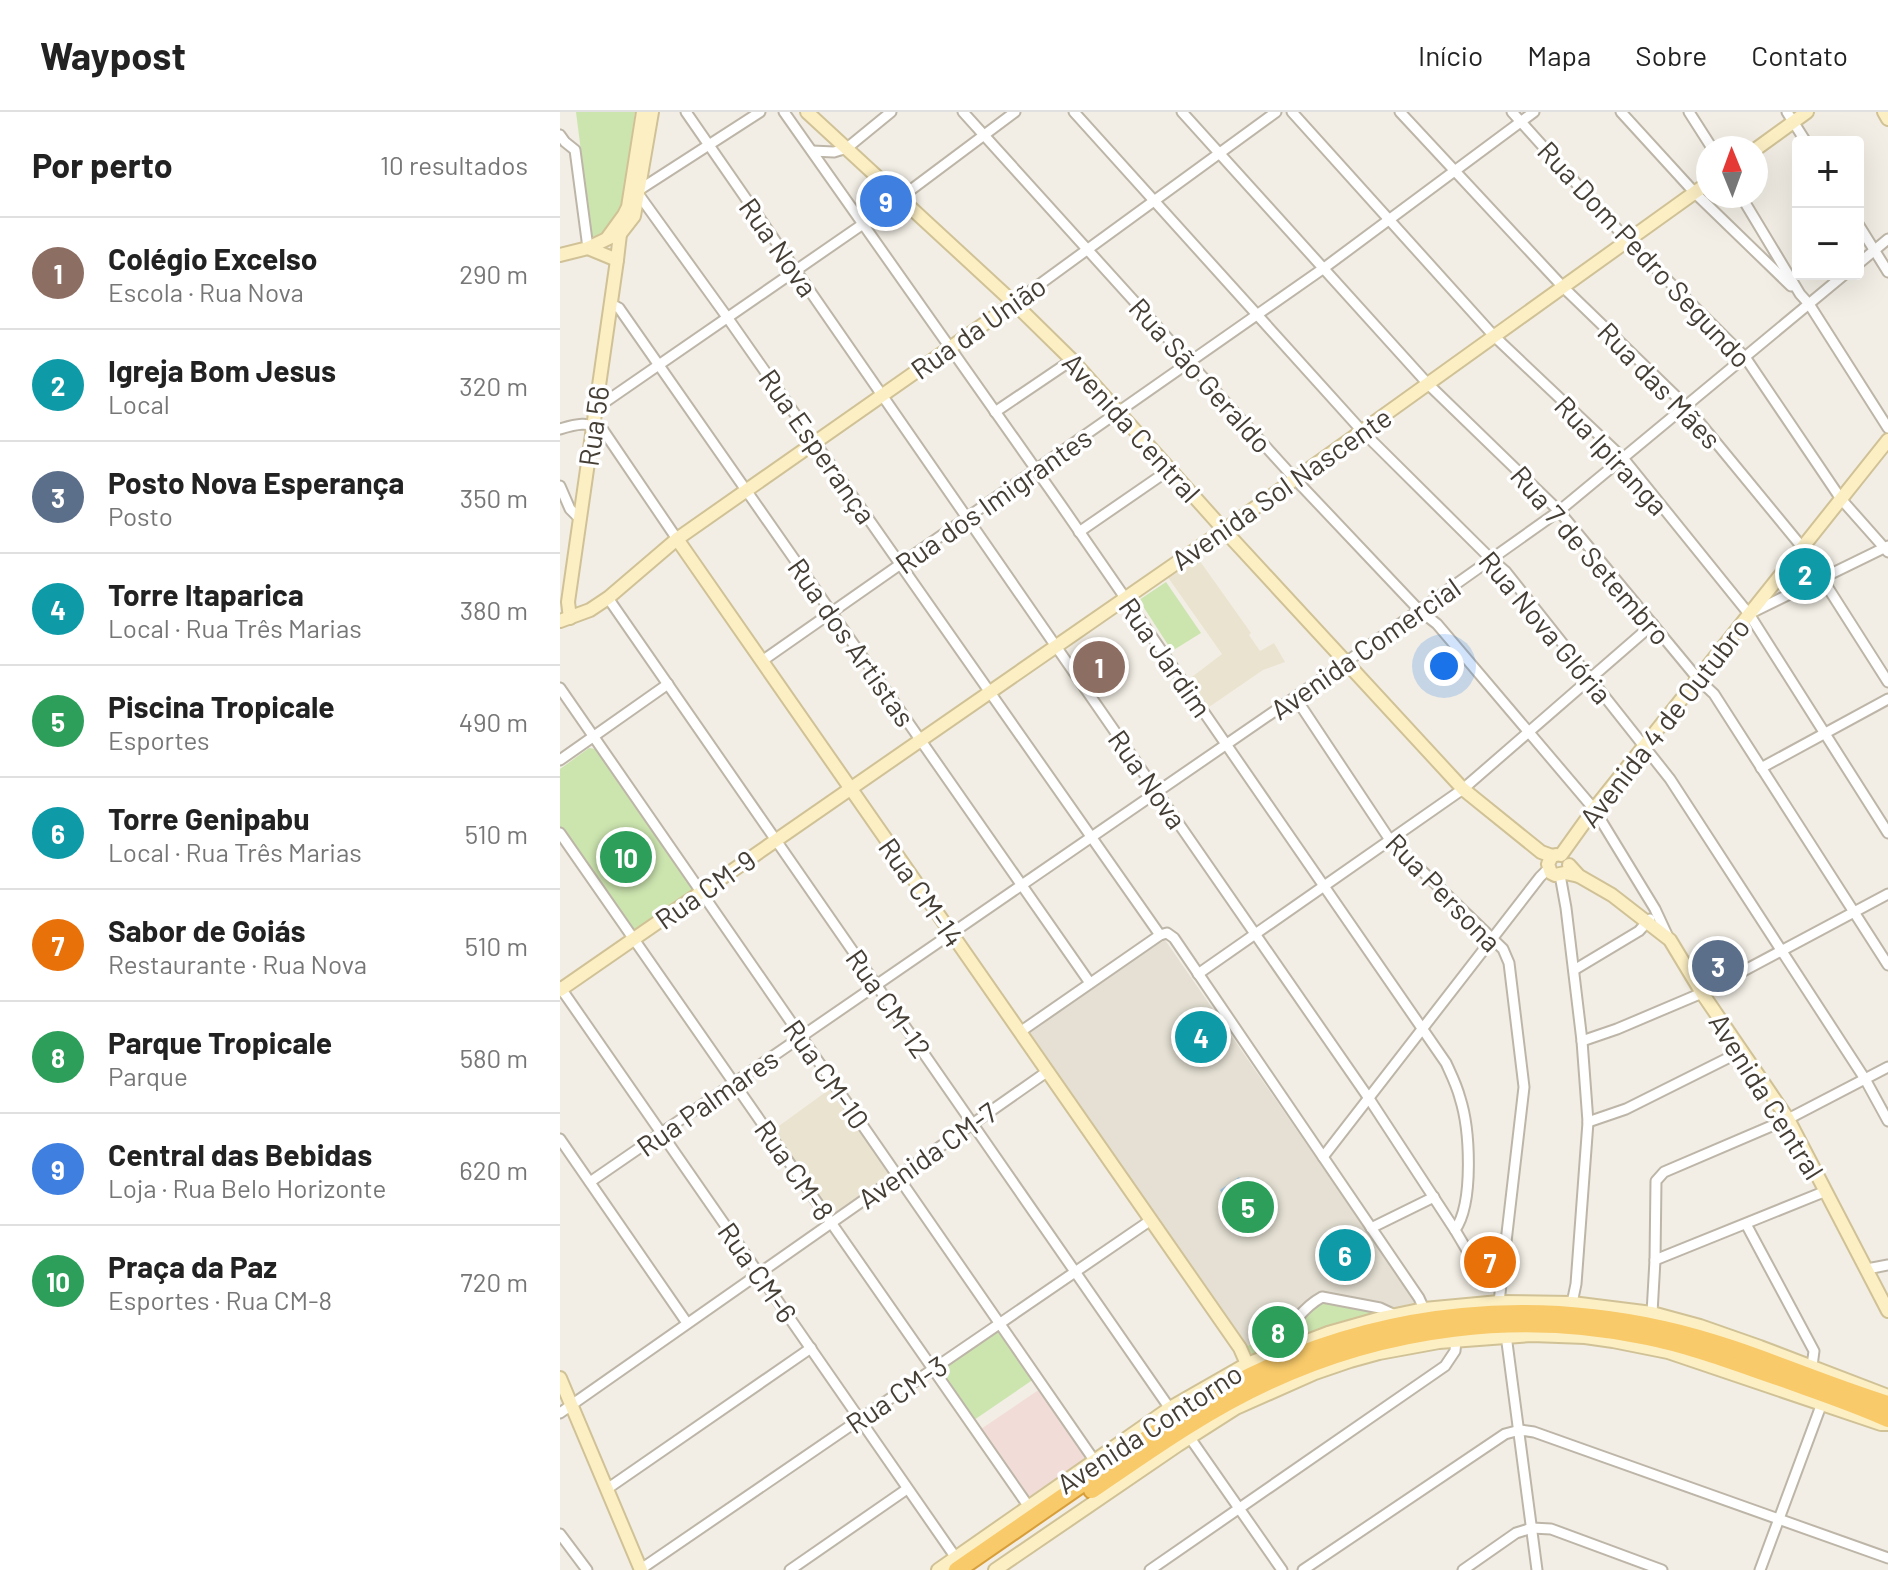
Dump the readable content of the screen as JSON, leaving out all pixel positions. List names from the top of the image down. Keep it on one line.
{"streets":{"street":["Rua Nova","Rua Dom Pedro Segundo","Rua da União","Rua São Geraldo","Rua das Mães","Rua 56","Avenida Central","Rua Esperança","Rua Ipiranga","Avenida Sol Nascente","Rua dos Imigrantes","Rua 7 de Setembro","Rua Nova Glória","Rua dos Artistas","Avenida Comercial","Rua Jardim","Avenida 4 de Outubro","Rua CM-9","Rua CM-14","Rua Persona","Rua CM-12","Rua CM-10","Rua Palmares","Avenida CM-7","Rua CM-8","Rua CM-6","Rua CM-3","Avenida Contorno"]},"crossings":[["Rua Nova","Rua da União"],["Rua Nova","Avenida Sol Nascente"],["Rua Nova","Rua dos Imigrantes"],["Rua Nova","Avenida Comercial"],["Rua Nova","Rua Jardim"],["Rua Nova","Rua Persona"],["Rua Dom Pedro Segundo","Avenida Sol Nascente"],["Rua Dom Pedro Segundo","Rua dos Imigrantes"],["Rua Dom Pedro Segundo","Avenida Comercial"],["Rua Dom Pedro Segundo","Avenida 4 de Outubro"],["Rua da União","Rua São Geraldo"],["Rua da União","Rua 56"],["Rua da União","Avenida Central"],["Rua da União","Rua Esperança"],["Rua da União","Rua 7 de Setembro"],["Rua da União","Rua Nova Glória"],["Rua da União","Rua dos Artistas"],["Rua da União","Rua Jardim"],["Rua da União","Rua CM-14"],["Rua da União","Rua CM-12"],["Rua São Geraldo","Avenida Central"],["Rua São Geraldo","Avenida Sol Nascente"],["Rua São Geraldo","Rua dos Imigrantes"],["Rua São Geraldo","Avenida Comercial"],["Rua São Geraldo","Avenida 4 de Outubro"],["Rua das Mães","Avenida Sol Nascente"],["Rua das Mães","Rua dos Imigrantes"],["Rua das Mães","Avenida Comercial"],["Rua das Mães","Avenida 4 de Outubro"],["Rua 56","Rua Esperança"],["Rua 56","Rua dos Artistas"],["Rua 56","Rua CM-14"],["Avenida Central","Avenida Sol Nascente"],["Avenida Central","Rua dos Imigrantes"],["Avenida Central","Avenida Comercial"],["Avenida Central","Avenida 4 de Outubro"],["Rua Esperança","Avenida Sol Nascente"],["Rua Esperança","Rua dos Imigrantes"],["Rua Esperança","Avenida Comercial"],["Rua Esperança","Avenida Contorno"],["Rua Ipiranga","Avenida Sol Nascente"],["Rua Ipiranga","Rua dos Imigrantes"],["Rua Ipiranga","Avenida Comercial"],["Rua Ipiranga","Avenida 4 de Outubro"],["Avenida Sol Nascente","Rua 7 de Setembro"],["Avenida Sol Nascente","Rua Nova Glória"],["Avenida Sol Nascente","Rua dos Artistas"],["Avenida Sol Nascente","Rua Jardim"],["Avenida Sol Nascente","Rua CM-9"],["Avenida Sol Nascente","Rua CM-14"],["Rua dos Imigrantes","Rua 7 de Setembro"],["Rua dos Imigrantes","Rua Nova Glória"],["Rua dos Imigrantes","Rua dos Artistas"],["Rua dos Imigrantes","Rua Jardim"],["Rua dos Imigrantes","Rua CM-14"],["Rua 7 de Setembro","Avenida Comercial"],["Rua 7 de Setembro","Avenida 4 de Outubro"],["Rua Nova Glória","Avenida Comercial"],["Rua Nova Glória","Avenida 4 de Outubro"],["Rua dos Artistas","Avenida Comercial"],["Rua dos Artistas","Rua Palmares"],["Avenida Comercial","Rua Jardim"],["Avenida Comercial","Rua Persona"],["Avenida Comercial","Rua Palmares"],["Rua CM-9","Rua CM-14"],["Rua CM-9","Rua CM-12"],["Rua CM-9","Rua CM-10"],["Rua CM-9","Rua CM-8"],["Rua CM-9","Rua CM-6"],["Rua CM-14","Rua Palmares"],["Rua CM-14","Avenida CM-7"],["Rua CM-14","Rua CM-3"],["Rua CM-14","Avenida Contorno"],["Rua Persona","Avenida Contorno"],["Rua CM-12","Rua Palmares"],["Rua CM-12","Avenida CM-7"],["Rua CM-12","Rua CM-3"],["Rua CM-12","Avenida Contorno"],["Rua CM-10","Rua Palmares"],["Rua CM-10","Avenida CM-7"],["Rua CM-10","Rua CM-3"],["Rua CM-10","Avenida Contorno"],["Rua Palmares","Rua CM-8"],["Rua Palmares","Rua CM-6"],["Avenida CM-7","Rua CM-8"],["Avenida CM-7","Rua CM-6"],["Rua CM-8","Rua CM-3"],["Rua CM-8","Avenida Contorno"],["Rua CM-6","Rua CM-3"],["Rua CM-6","Avenida Contorno"]],"north":"top","page":{"header":"Waypost","nav":["Início","Mapa","Sobre","Contato"],"heading":["Por perto","10 resultados"],"map_buttons":["+","−"],"pins":["9","2","1","10","3","4","5","6","7","8"],"list":[{"mark":"1","name":"Colégio Excelso","note":"Escola · Rua Nova","value":"290 m"},{"mark":"2","name":"Igreja Bom Jesus","note":"Local","value":"320 m"},{"mark":"3","name":"Posto Nova Esperança","note":"Posto","value":"350 m"},{"mark":"4","name":"Torre Itaparica","note":"Local · Rua Três Marias","value":"380 m"},{"mark":"5","name":"Piscina Tropicale","note":"Esportes","value":"490 m"},{"mark":"6","name":"Torre Genipabu","note":"Local · Rua Três Marias","value":"510 m"},{"mark":"7","name":"Sabor de Goiás","note":"Restaurante · Rua Nova","value":"510 m"},{"mark":"8","name":"Parque Tropicale","note":"Parque","value":"580 m"},{"mark":"9","name":"Central das Bebidas","note":"Loja · Rua Belo Horizonte","value":"620 m"},{"mark":"10","name":"Praça da Paz","note":"Esportes · Rua CM-8","value":"720 m"}]}}
